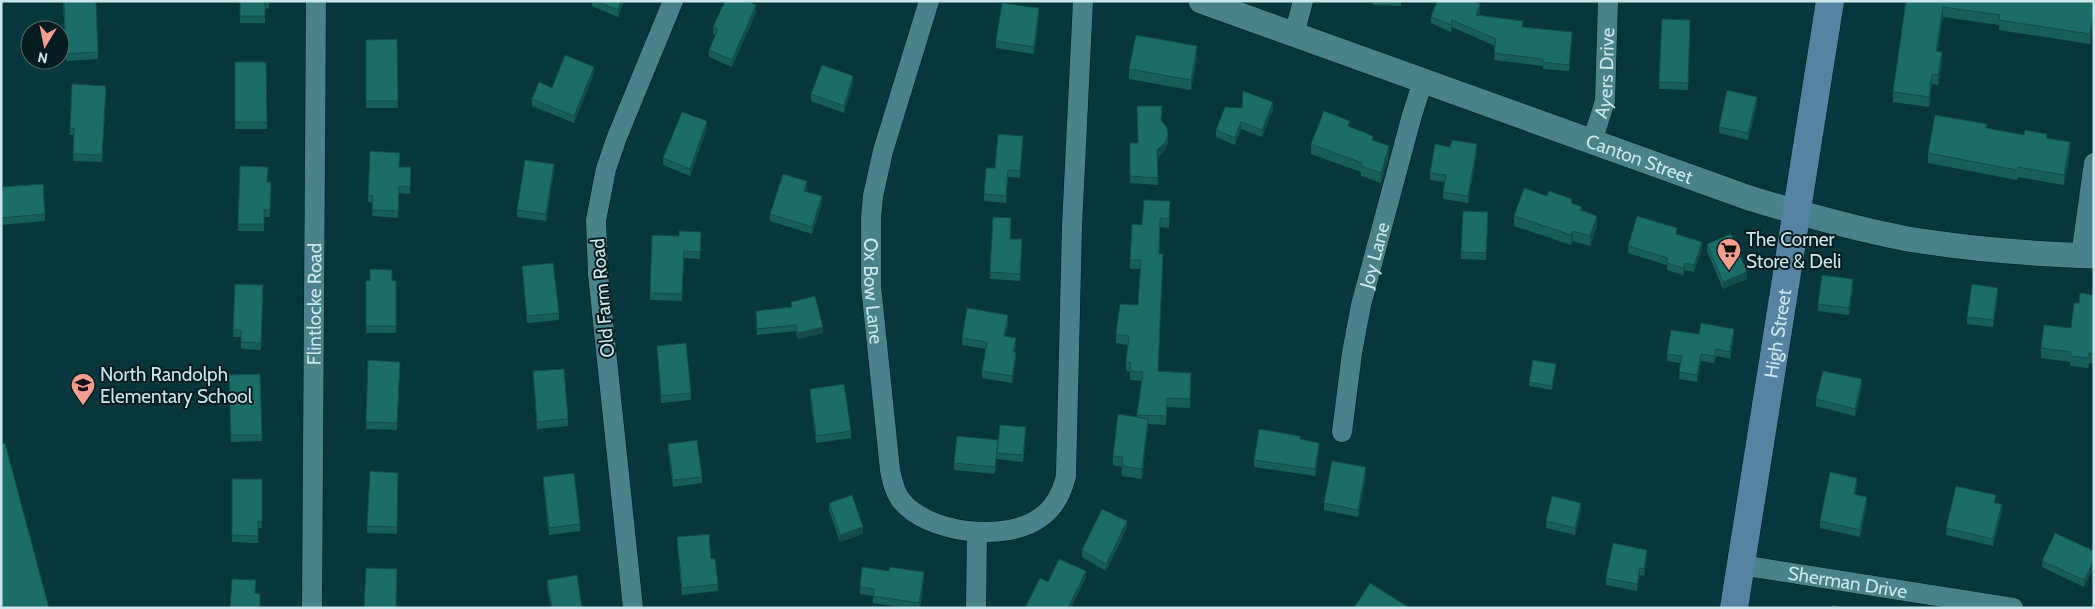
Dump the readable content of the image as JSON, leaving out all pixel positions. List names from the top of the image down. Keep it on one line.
{"streets":{"main road":["High Street"],"street":["Ayers Drive","Canton Street","Joy Lane","Ox Bow Lane","Old Farm Road","Flintlocke Road","Sherman Drive"]},"crossings":[["Ayers Drive","Canton Street"],["Canton Street","Joy Lane"],["Canton Street","High Street"],["High Street","Sherman Drive"]],"places":{"supermarket":["The Corner Store & Deli"],"school or university":["North Randolph Elementary School"]},"north":"bottom"}
